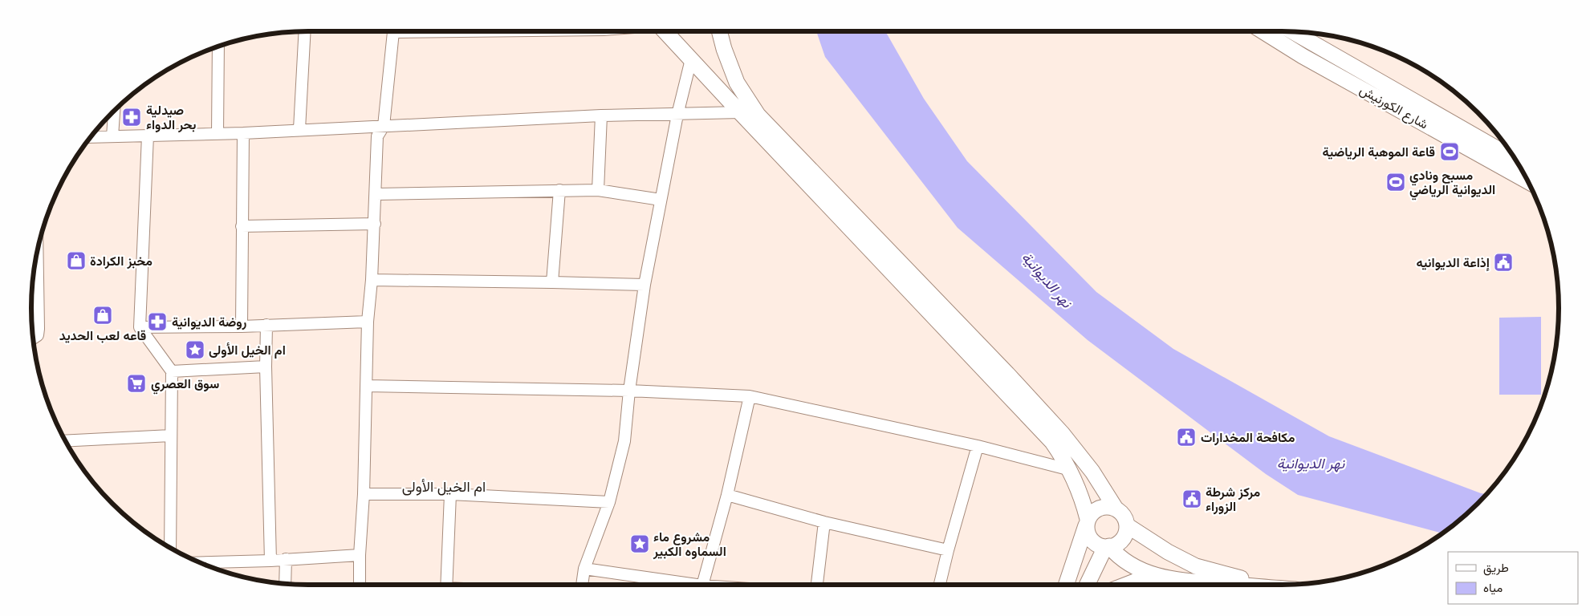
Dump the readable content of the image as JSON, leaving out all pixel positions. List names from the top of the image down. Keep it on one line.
{"streets":{"main road":["شارع الكورنيش"]},"districts":["ام الخيل الأولى"],"water":["نهر الديوانية"],"places":{"pharmacy":["صيدلية بحر الدواء","روضة الديوانية"],"sports":["قاعة الموهبة الرياضية","مسبح ونادي الديوانية الرياضي"],"shop":["مخبز الكرادة","قاعه لعب الحديد"],"public building":["إذاعة الديوانيه","مكافحة المخدارات","مركز شرطة الزوراء"],"place":["ام الخيل الأولى","مشروع ماء السماوه الكبير"],"supermarket":["سوق العصري"]},"legend":["طريق","مياه"]}
